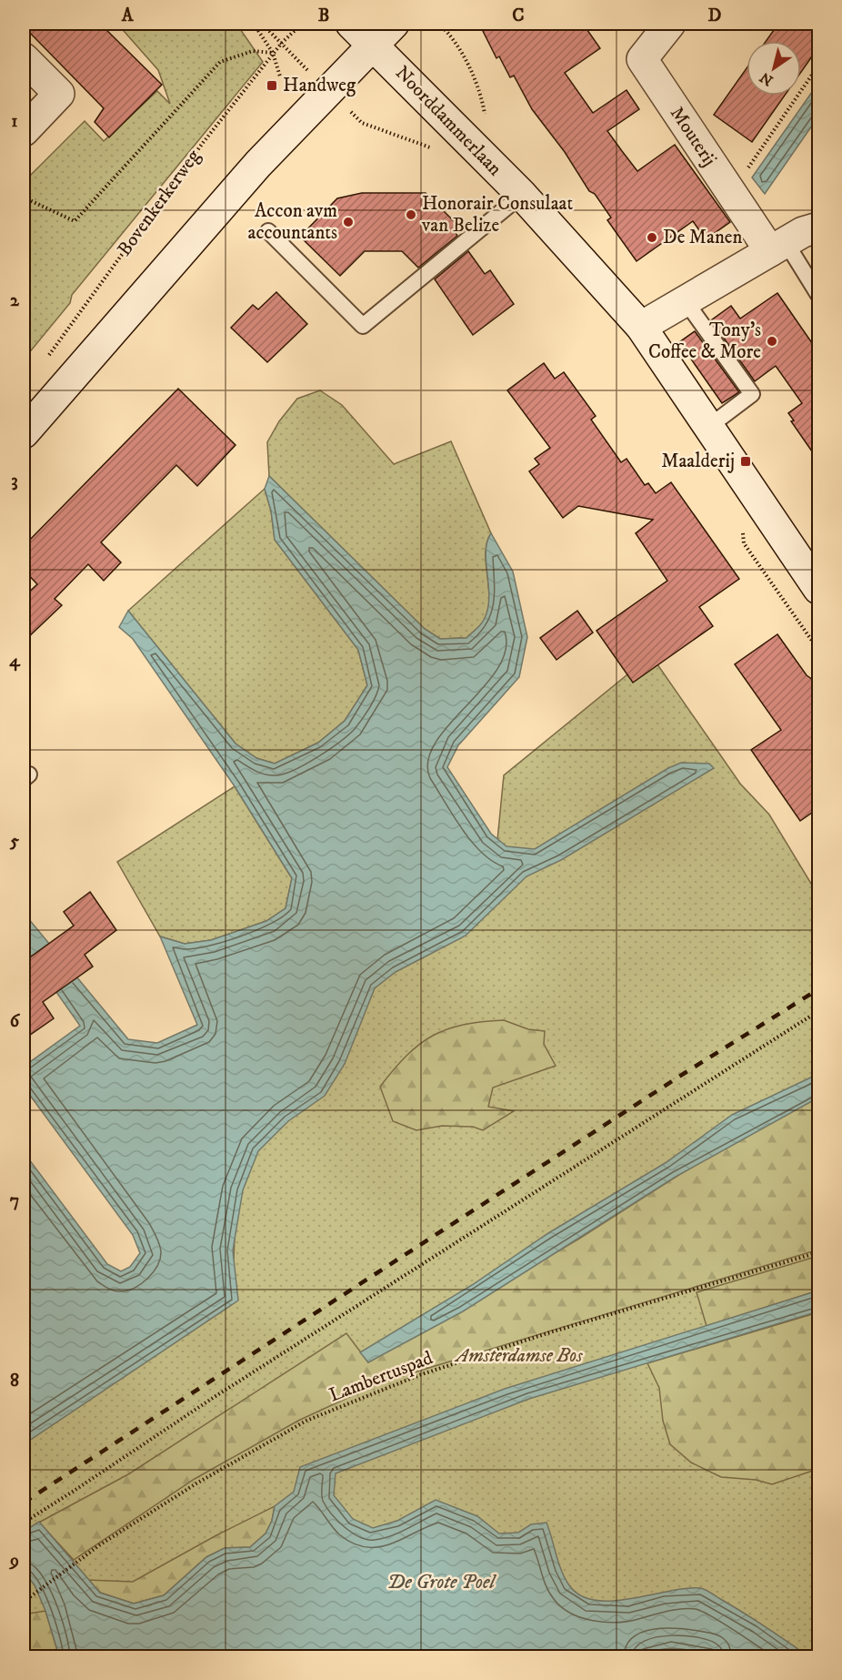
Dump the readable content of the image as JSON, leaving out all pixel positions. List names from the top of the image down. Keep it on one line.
{"streets":{"street":["Noorddammerlaan","Mouterij"],"path":["Bovenkerkerweg","Lambertuspad"]},"water":["De Grote Poel"],"parks":["Amsterdamse Bos"],"places":{"transit":["Handweg","Maalderij"],"other":["Honorair Consulaat van Belize","Accon avm accountants","De Manen","Tony's Coffee & More"]},"north":"bottom left","grid":{"columns":["A","B","C","D"],"rows":["1","2","3","4","5","6","7","8","9"]}}
